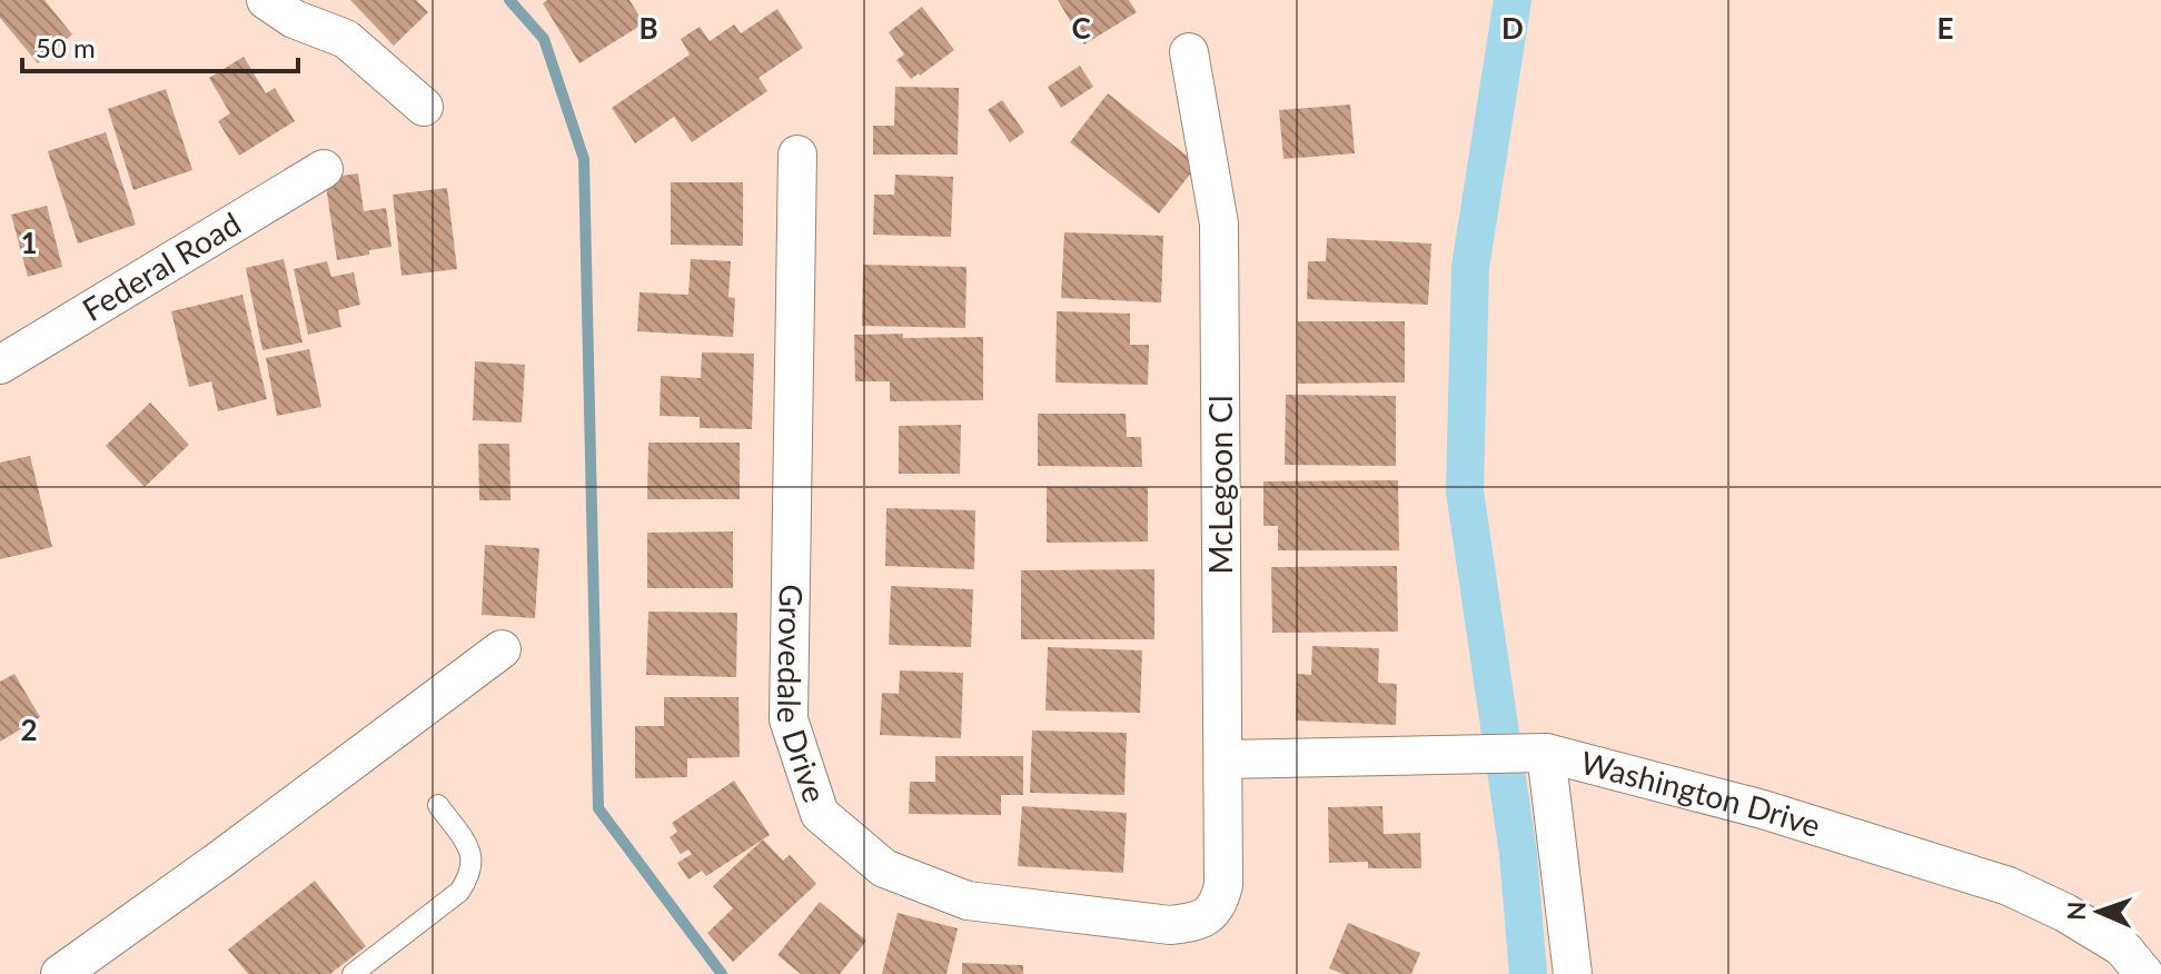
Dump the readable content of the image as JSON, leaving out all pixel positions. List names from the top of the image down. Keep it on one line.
{"streets":{"street":["Federal Road","McLegoon Cl","Grovedale Drive","Washington Drive"]},"crossings":[["McLegoon Cl","Grovedale Drive"],["McLegoon Cl","Washington Drive"]],"scale_bar":"50 m","north":"left","grid":{"columns":["B","C","D","E"],"rows":["1","2"]}}
